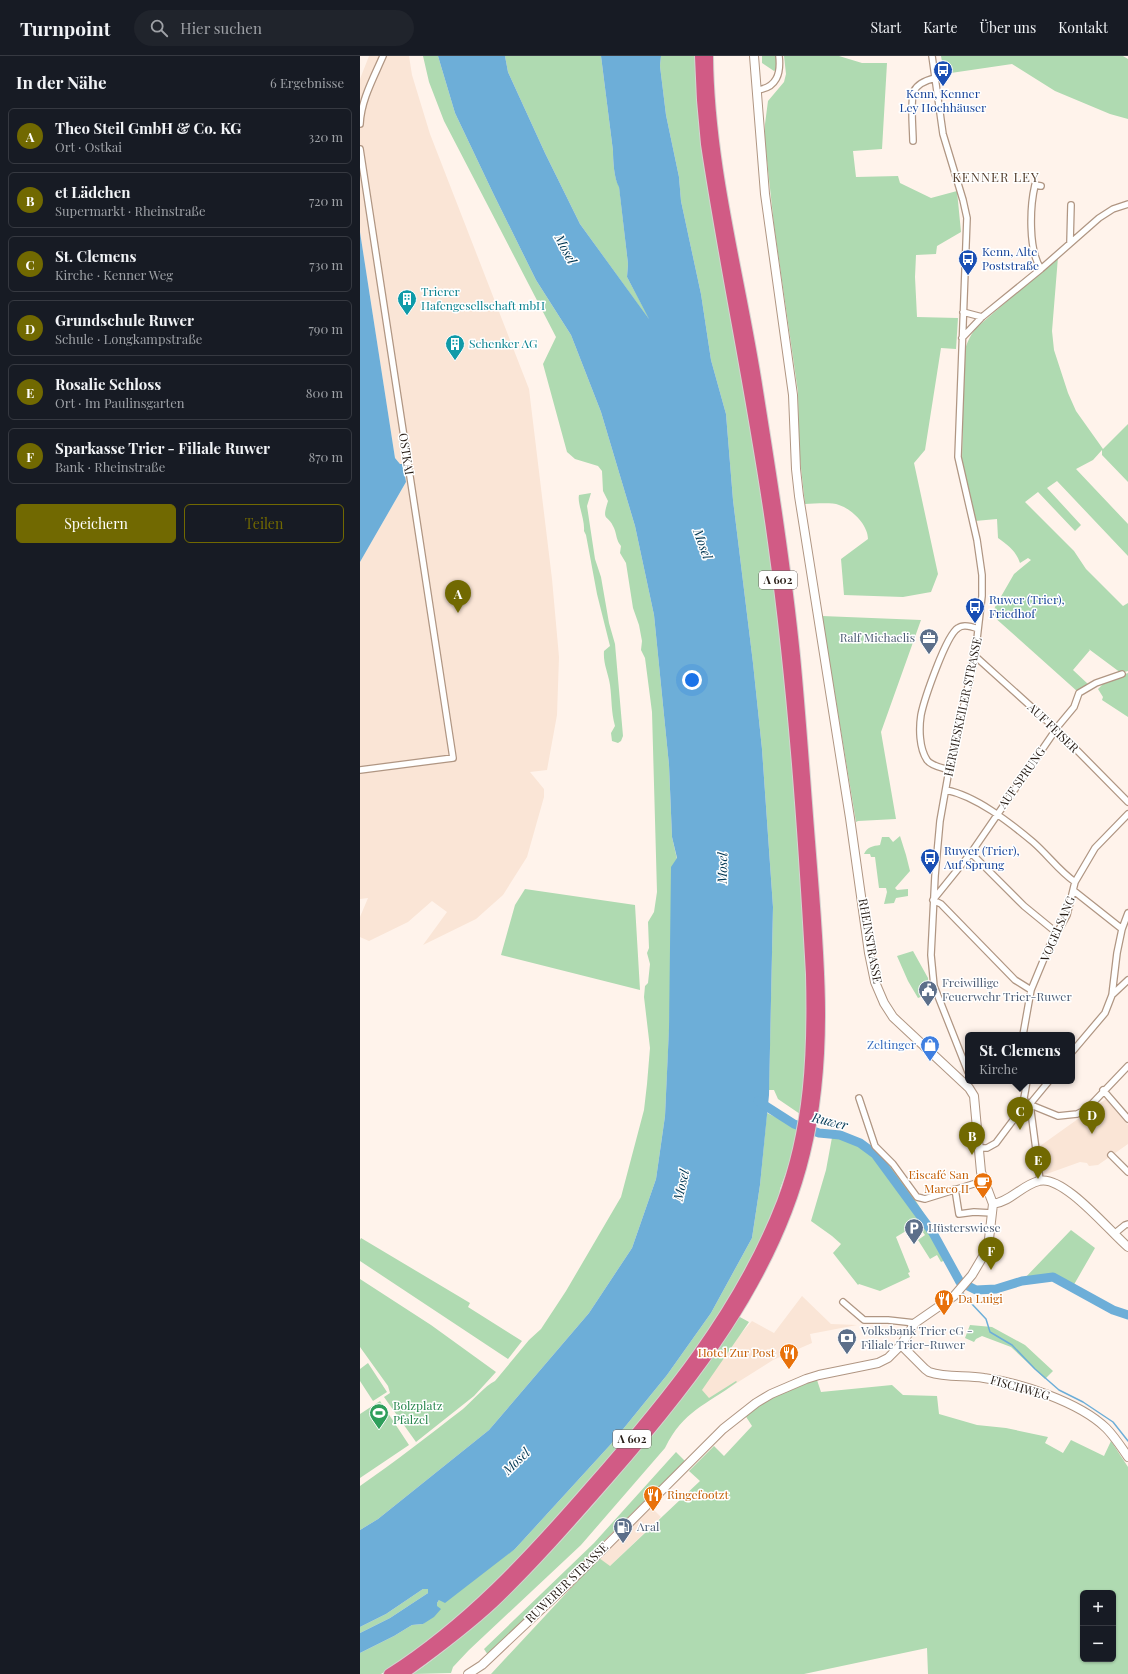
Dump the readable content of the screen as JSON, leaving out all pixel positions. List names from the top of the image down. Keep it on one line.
{"streets":{"highway":["A 602"],"main road":["RHEINSTRASSE","FISCHWEG","RUWERER STRASSE"],"street":["OSTKAI","HERMESKEILER STRASSE","AUF FEISER","AUF SPRUNG","VOGELSANG"]},"crossings":[["HERMESKEILER STRASSE","AUF FEISER"],["HERMESKEILER STRASSE","AUF SPRUNG"],["AUF FEISER","AUF SPRUNG"],["RHEINSTRASSE","RUWERER STRASSE"],["FISCHWEG","RUWERER STRASSE"]],"districts":["KENNER LEY"],"water":["Mosel","Ruwer"],"places":{"bus stop":["Kenn, Kenner Ley Hochhäuser","Kenn, Alte Poststraße","Ruwer (Trier), Friedhof","Ruwer (Trier), Auf Sprung"],"building":["Trierer Hafengesellschaft mbH","Schenker AG"],"office":["Ralf Michaelis"],"public building":["Freiwillige Feuerwehr Trier-Ruwer"],"shop":["Zeltinger"],"cafe":["Eiscafé San Marco II"],"parking":["Hüsterswiese"],"restaurant":["Da Luigi","Hotel Zur Post","Ringefootzt"],"bank":["Volksbank Trier eG - Filiale Trier-Ruwer"],"sports":["Bolzplatz Pfalzel"],"fuel station":["Aral"]},"page":{"header":"Turnpoint","search":"Hier suchen","nav":["Start","Karte","Über uns","Kontakt"],"heading":["In der Nähe","6 Ergebnisse"],"list":[{"mark":"A","name":"Theo Steil GmbH & Co. KG","note":"Ort · Ostkai","value":"320 m"},{"mark":"B","name":"et Lädchen","note":"Supermarkt · Rheinstraße","value":"720 m"},{"mark":"C","name":"St. Clemens","note":"Kirche · Kenner Weg","value":"730 m"},{"mark":"D","name":"Grundschule Ruwer","note":"Schule · Longkampstraße","value":"790 m"},{"mark":"E","name":"Rosalie Schloss","note":"Ort · Im Paulinsgarten","value":"800 m"},{"mark":"F","name":"Sparkasse Trier - Filiale Ruwer","note":"Bank · Rheinstraße","value":"870 m"}],"buttons":["Speichern","Teilen"],"pins":["A","C","D","B","E","F"],"popup":["St. Clemens","Kirche"],"map_buttons":["+","−"]}}
